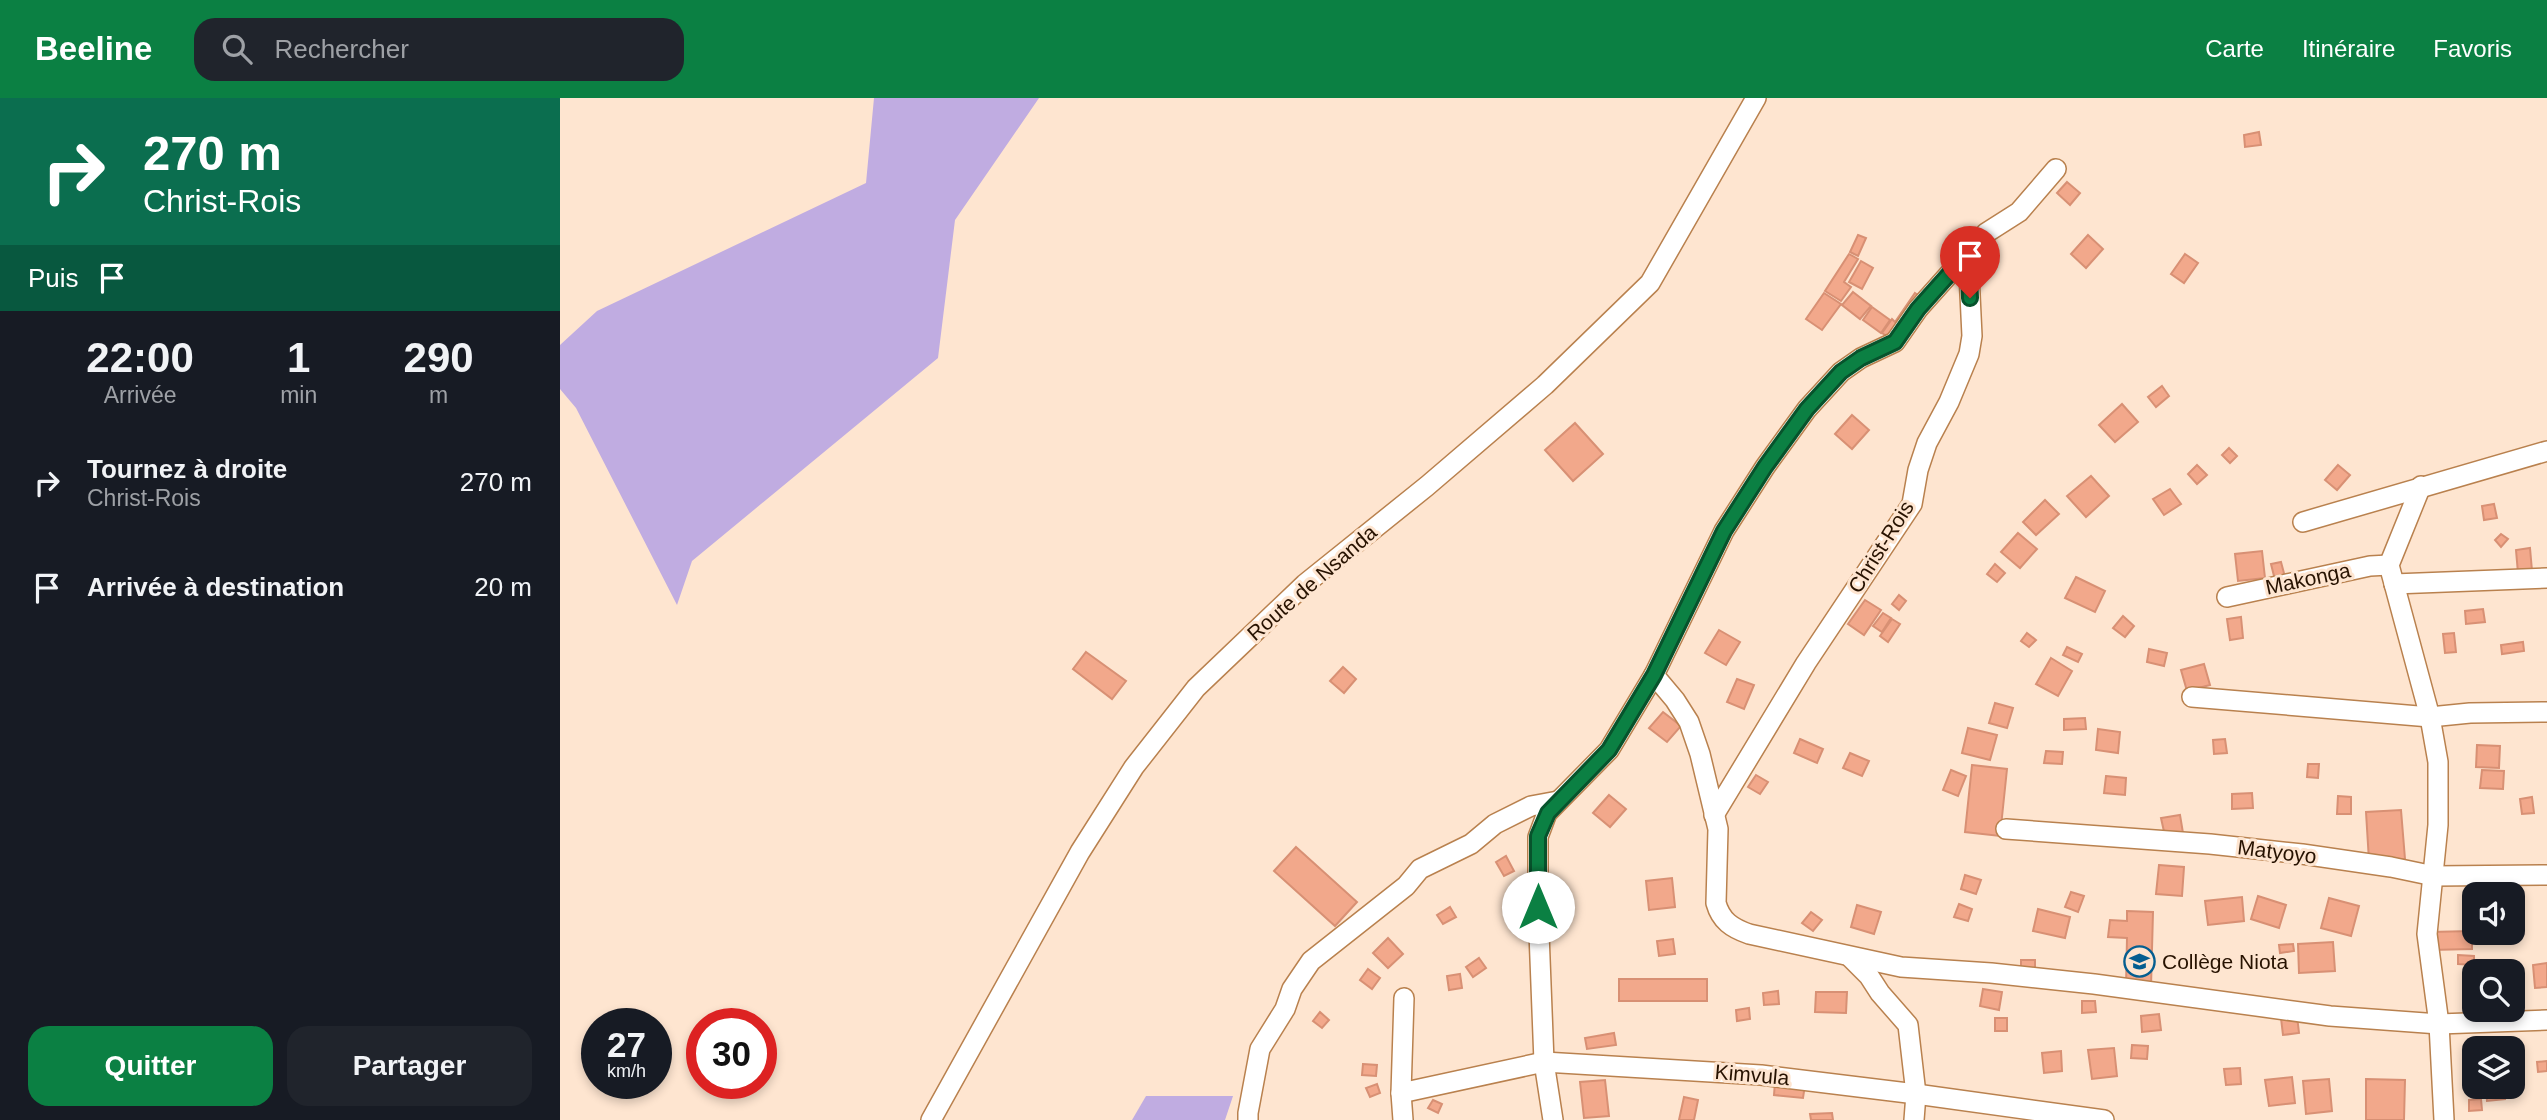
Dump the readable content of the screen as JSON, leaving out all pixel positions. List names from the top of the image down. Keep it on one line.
{"streets":{"street":["Christ-Rois","Makonga","Route de Nsanda","Matyoyo","Kimvula"]},"places":{"school or university":["Collège Niota"]},"page":{"header":"Beeline","search":"Rechercher","nav":["Carte","Itinéraire","Favoris"],"turn":["270 m","Christ-Rois"],"then":"Puis","eta":["22:00","Arrivée","1","min","290","m"],"list":[{"name":"Tournez à droite","note":"Christ-Rois","value":"270 m"},{"name":"Arrivée à destination","value":"20 m"}],"speed":"27 km/h","limit":"30","buttons":["Quitter","Partager"]}}
